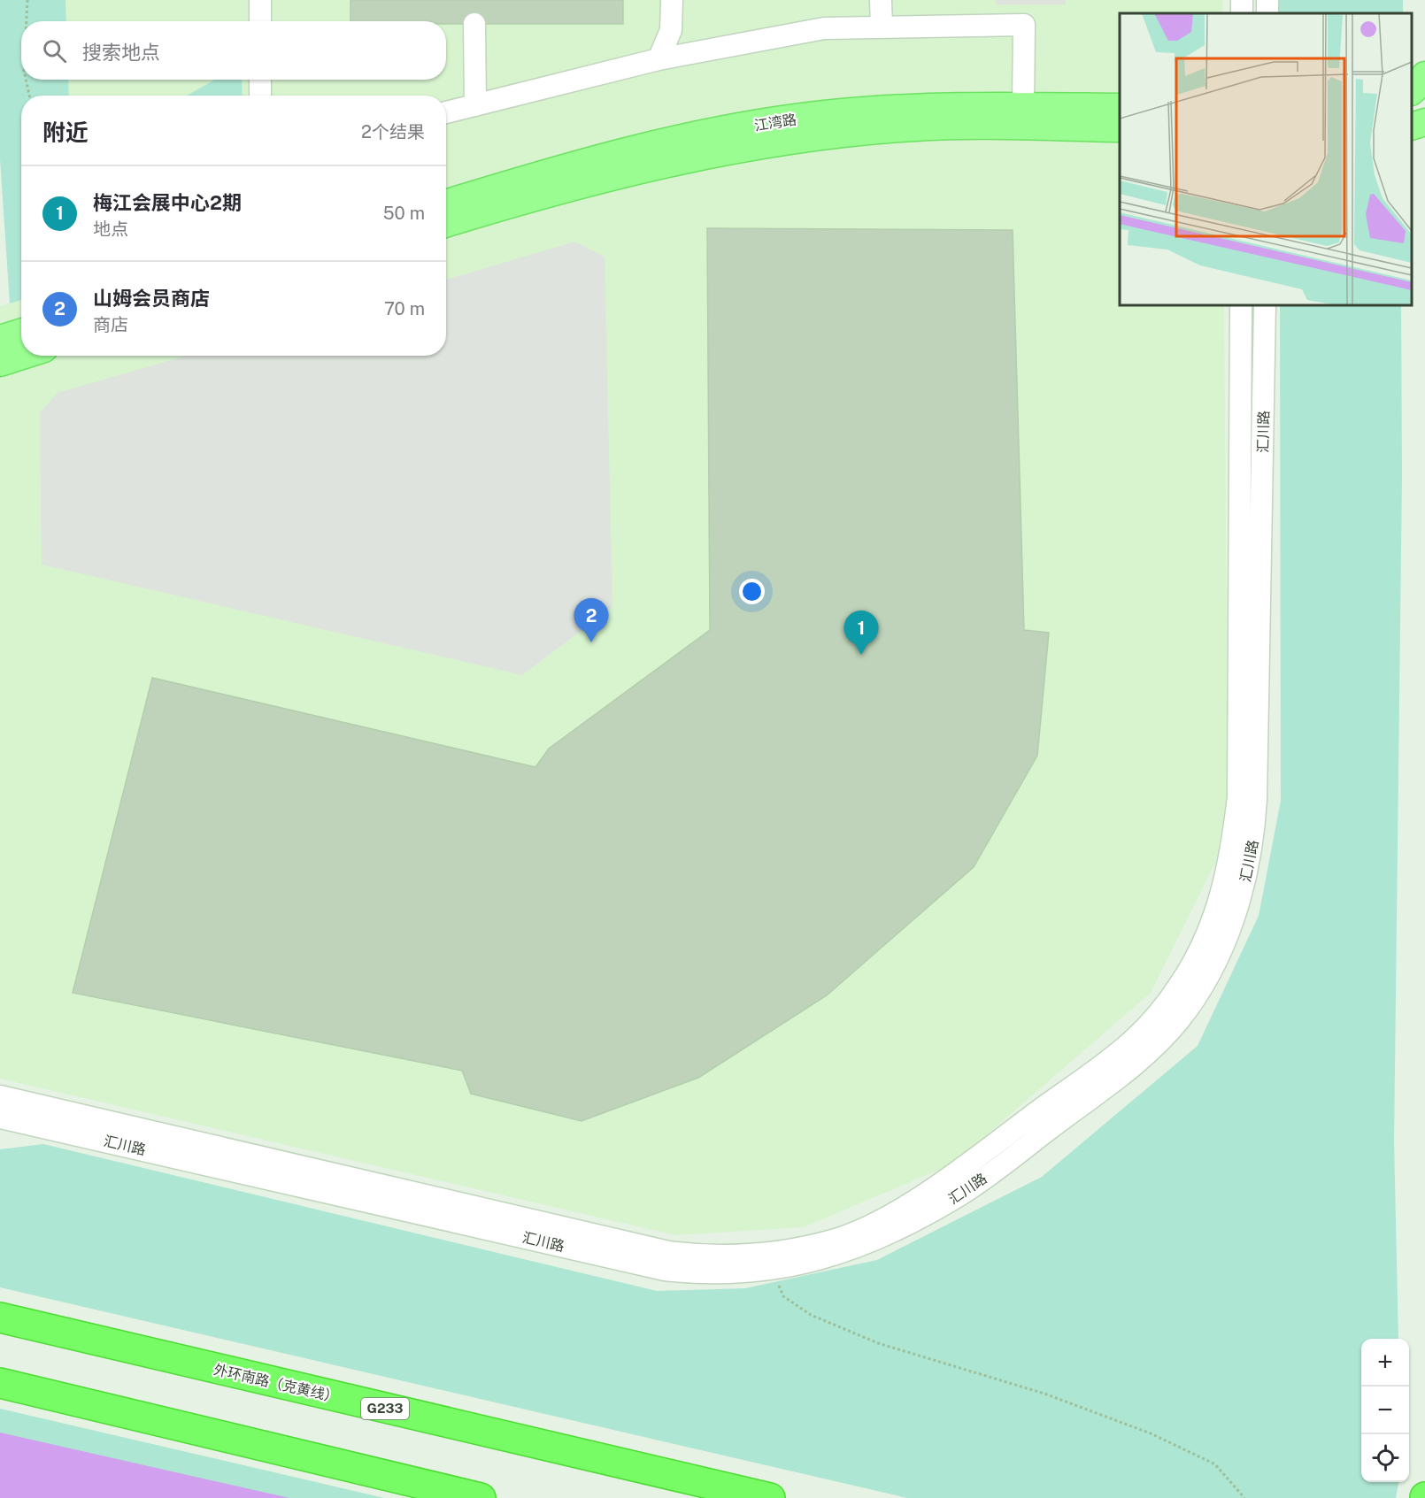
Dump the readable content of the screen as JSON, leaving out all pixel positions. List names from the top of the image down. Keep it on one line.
{"streets":{"highway":["外环南路（克黄线）","G233"],"main road":["江湾路"],"street":["汇川路"]},"page":{"search":"搜索地点","heading":["附近","2个结果"],"list":[{"mark":"1","name":"梅江会展中心2期","note":"地点","value":"50 m"},{"mark":"2","name":"山姆会员商店","note":"商店","value":"70 m"}],"pins":["2","1"],"map_buttons":["+","−"]}}
